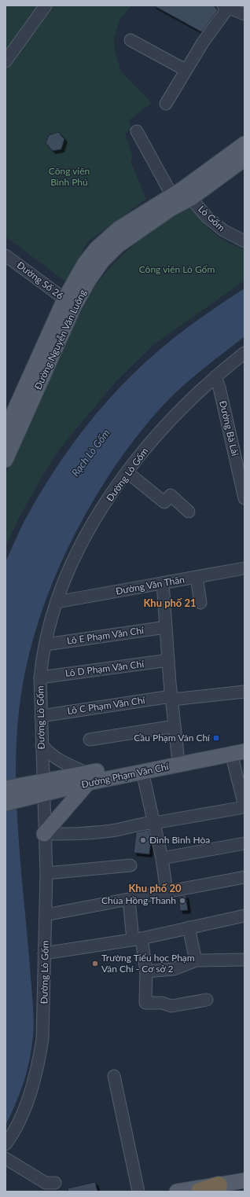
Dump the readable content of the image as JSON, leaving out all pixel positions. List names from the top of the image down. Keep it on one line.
{"streets":{"main road":["Đường Nguyễn Văn Luông","Đường Phạm Văn Chí"],"street":["Lò Gốm","Đường Số 26","Đường Bà Lài","Đường Lò Gốm","Đường Văn Thân","Lô E Phạm Văn Chí","Lô D Phạm Văn Chí","Lô C Phạm Văn Chí"]},"crossings":[["Lò Gốm","Đường Nguyễn Văn Luông"],["Đường Số 26","Đường Nguyễn Văn Luông"],["Đường Bà Lài","Đường Lò Gốm"],["Đường Lò Gốm","Đường Văn Thân"],["Đường Lò Gốm","Lô E Phạm Văn Chí"],["Đường Lò Gốm","Lô D Phạm Văn Chí"],["Đường Lò Gốm","Lô C Phạm Văn Chí"],["Đường Lò Gốm","Đường Phạm Văn Chí"]],"districts":["Khu phố 21","Khu phố 20"],"water":["Rạch Lò Gốm"],"parks":["Công viên Bình Phú","Công viên Lò Gốm"],"places":{"transit":["Cầu Phạm Văn Chí"],"other":["Đình Bình Hòa","Chùa Hồng Thanh","Trường Tiểu học Phạm Văn Chí - Cơ sở 2"]}}
